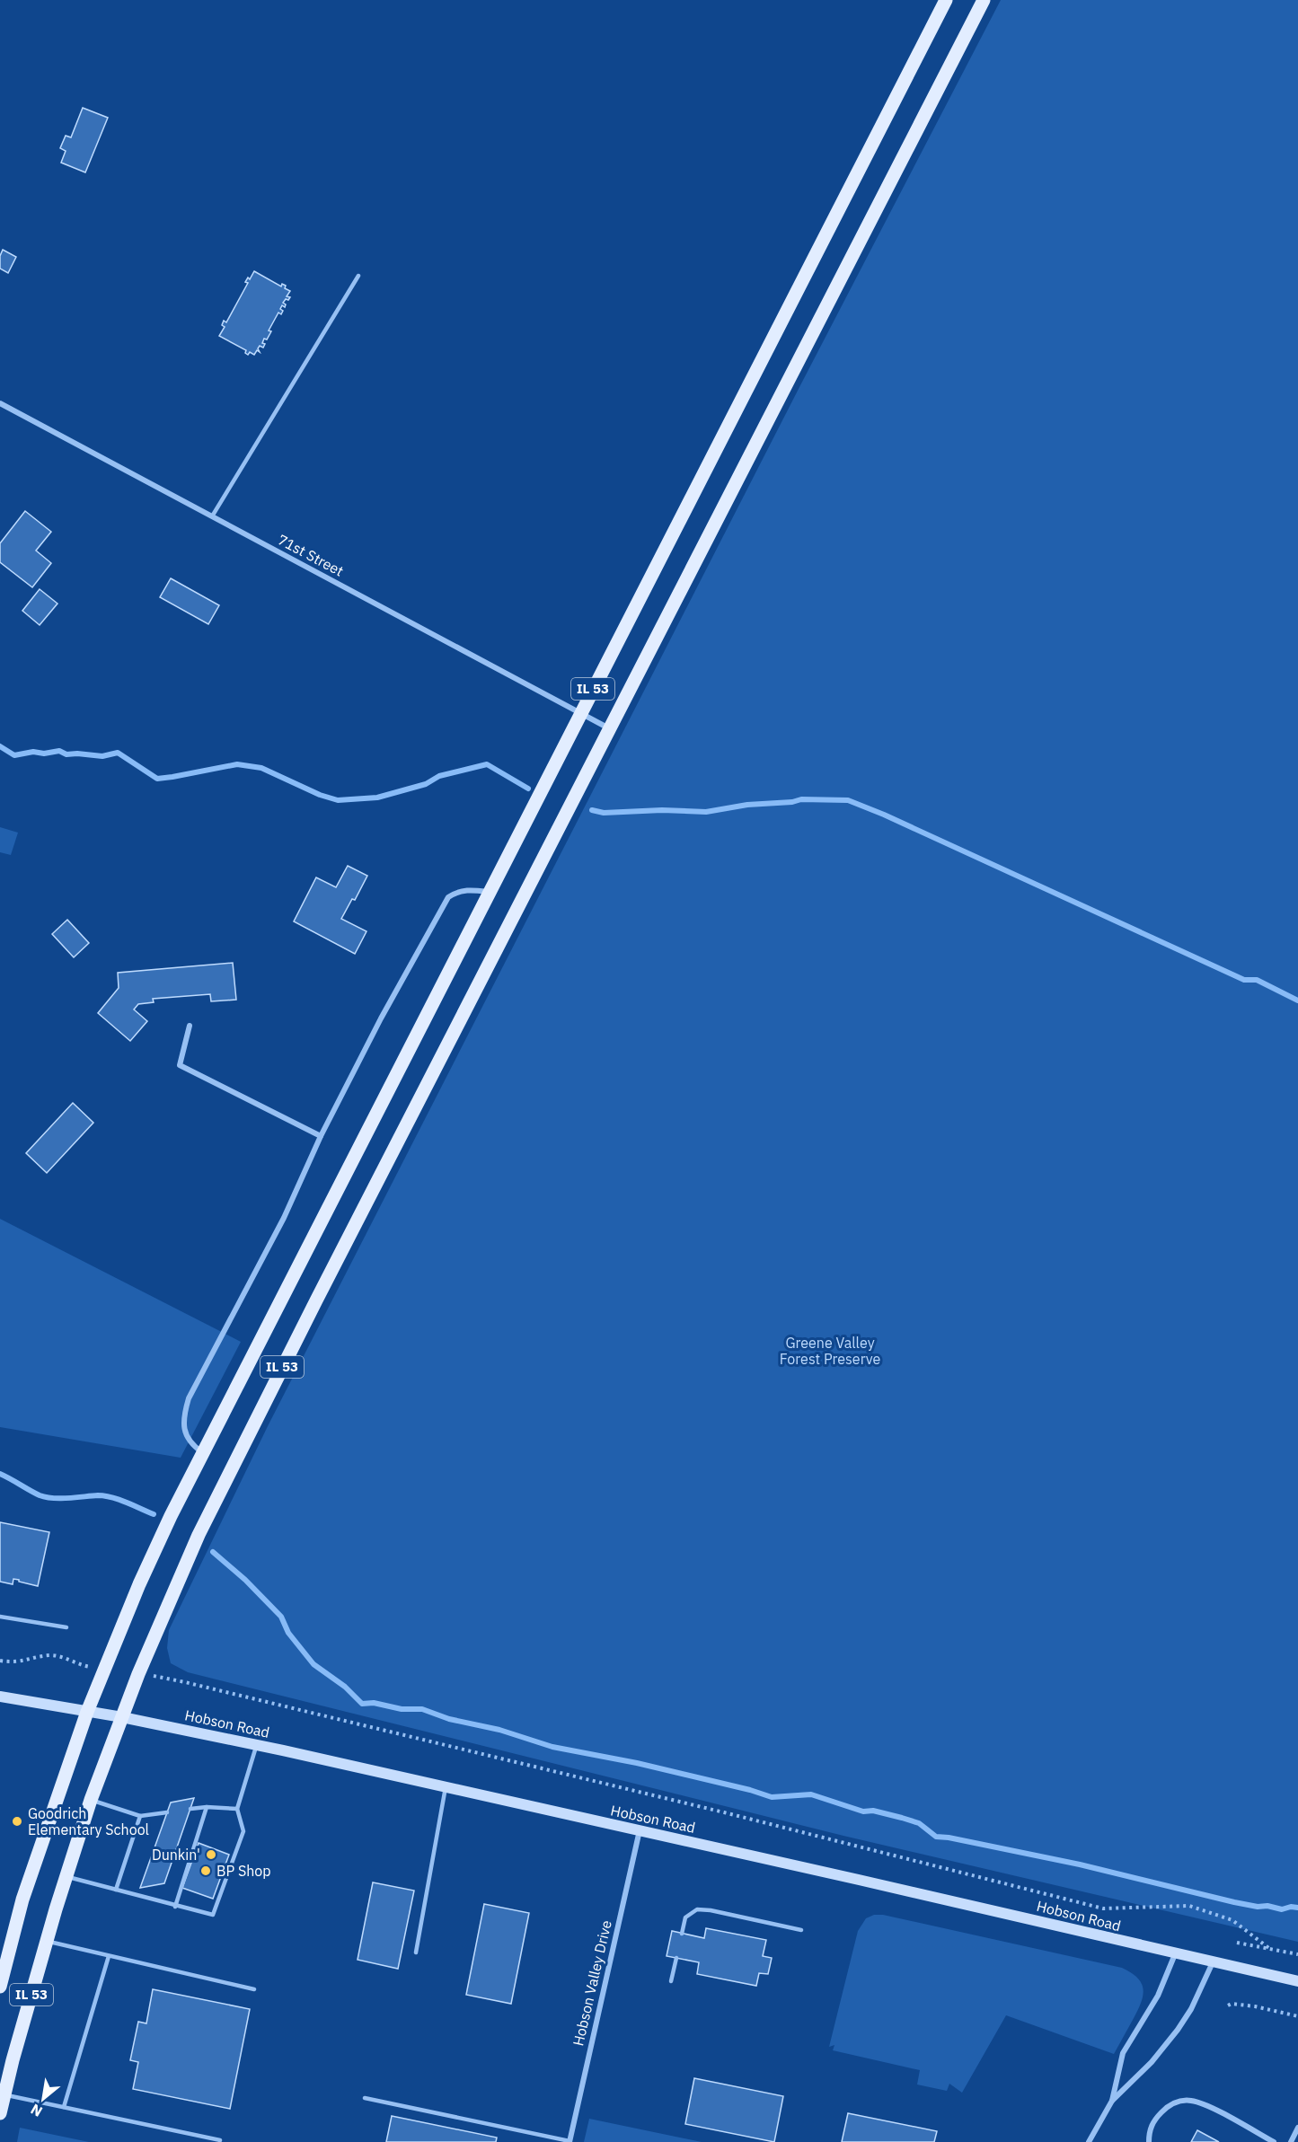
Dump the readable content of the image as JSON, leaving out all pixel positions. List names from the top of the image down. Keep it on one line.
{"streets":{"main road":["IL 53","Hobson Road"],"street":["71st Street","Hobson Valley Drive"]},"crossings":[["71st Street","IL 53"],["IL 53","Hobson Road"],["Hobson Road","Hobson Valley Drive"]],"parks":["Greene Valley Forest Preserve"],"places":["Goodrich Elementary School","Dunkin'","BP Shop"],"north":"bottom left"}
